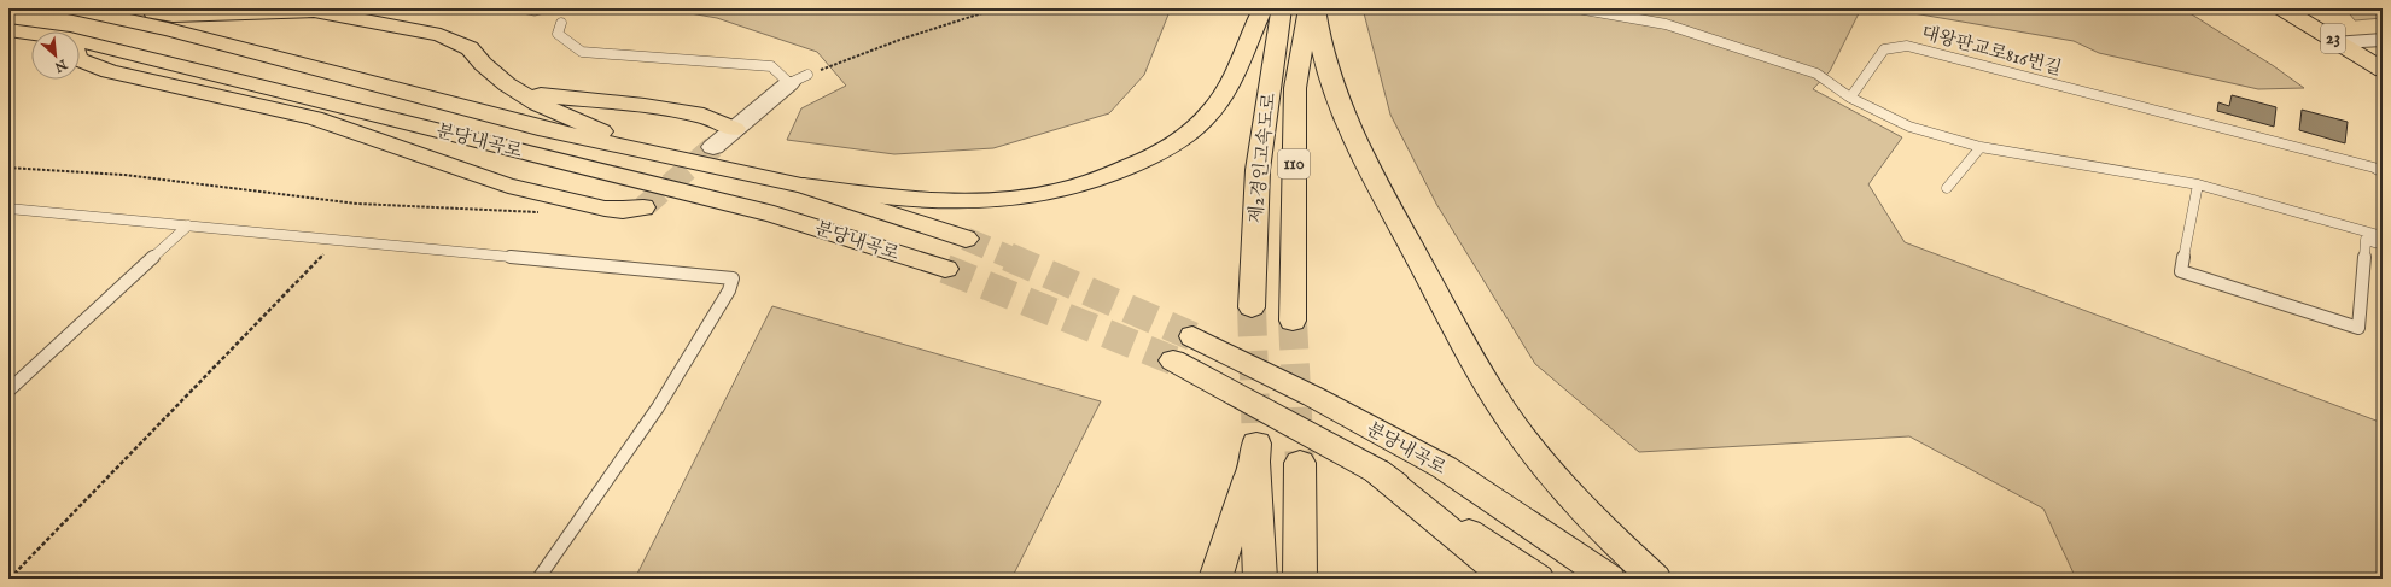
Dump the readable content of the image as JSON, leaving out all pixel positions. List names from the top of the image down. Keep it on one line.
{"streets":{"main road":["23","분당내곡로","제2경인고속도로","110"],"lane":["대왕판교로816번길"]},"north":"bottom right"}
